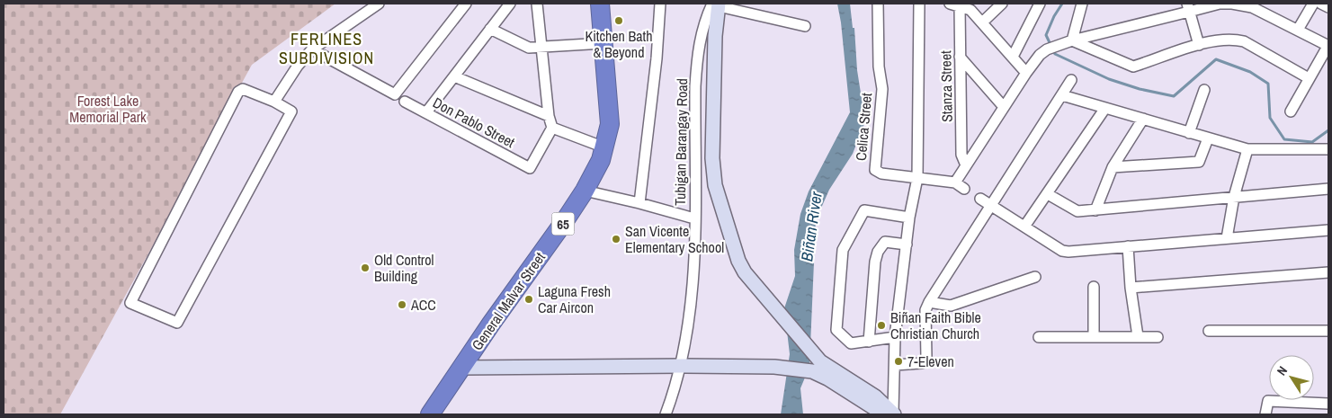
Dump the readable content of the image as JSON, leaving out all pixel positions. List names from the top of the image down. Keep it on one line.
{"streets":{"highway":["65","General Malvar Street"],"street":["Stanza Street","Don Pablo Street","Celica Street","Tubigan Barangay Road"]},"crossings":[["Stanza Street","Celica Street"]],"districts":["FERLINES SUBDIVISION"],"water":["Biñan River"],"parks":["Forest Lake Memorial Park"],"places":["Kitchen Bath & Beyond","San Vicente Elementary School","Old Control Building","Laguna Fresh Car Aircon","ACC","Biñan Faith Bible Christian Church","7-Eleven"],"north":"top left"}
